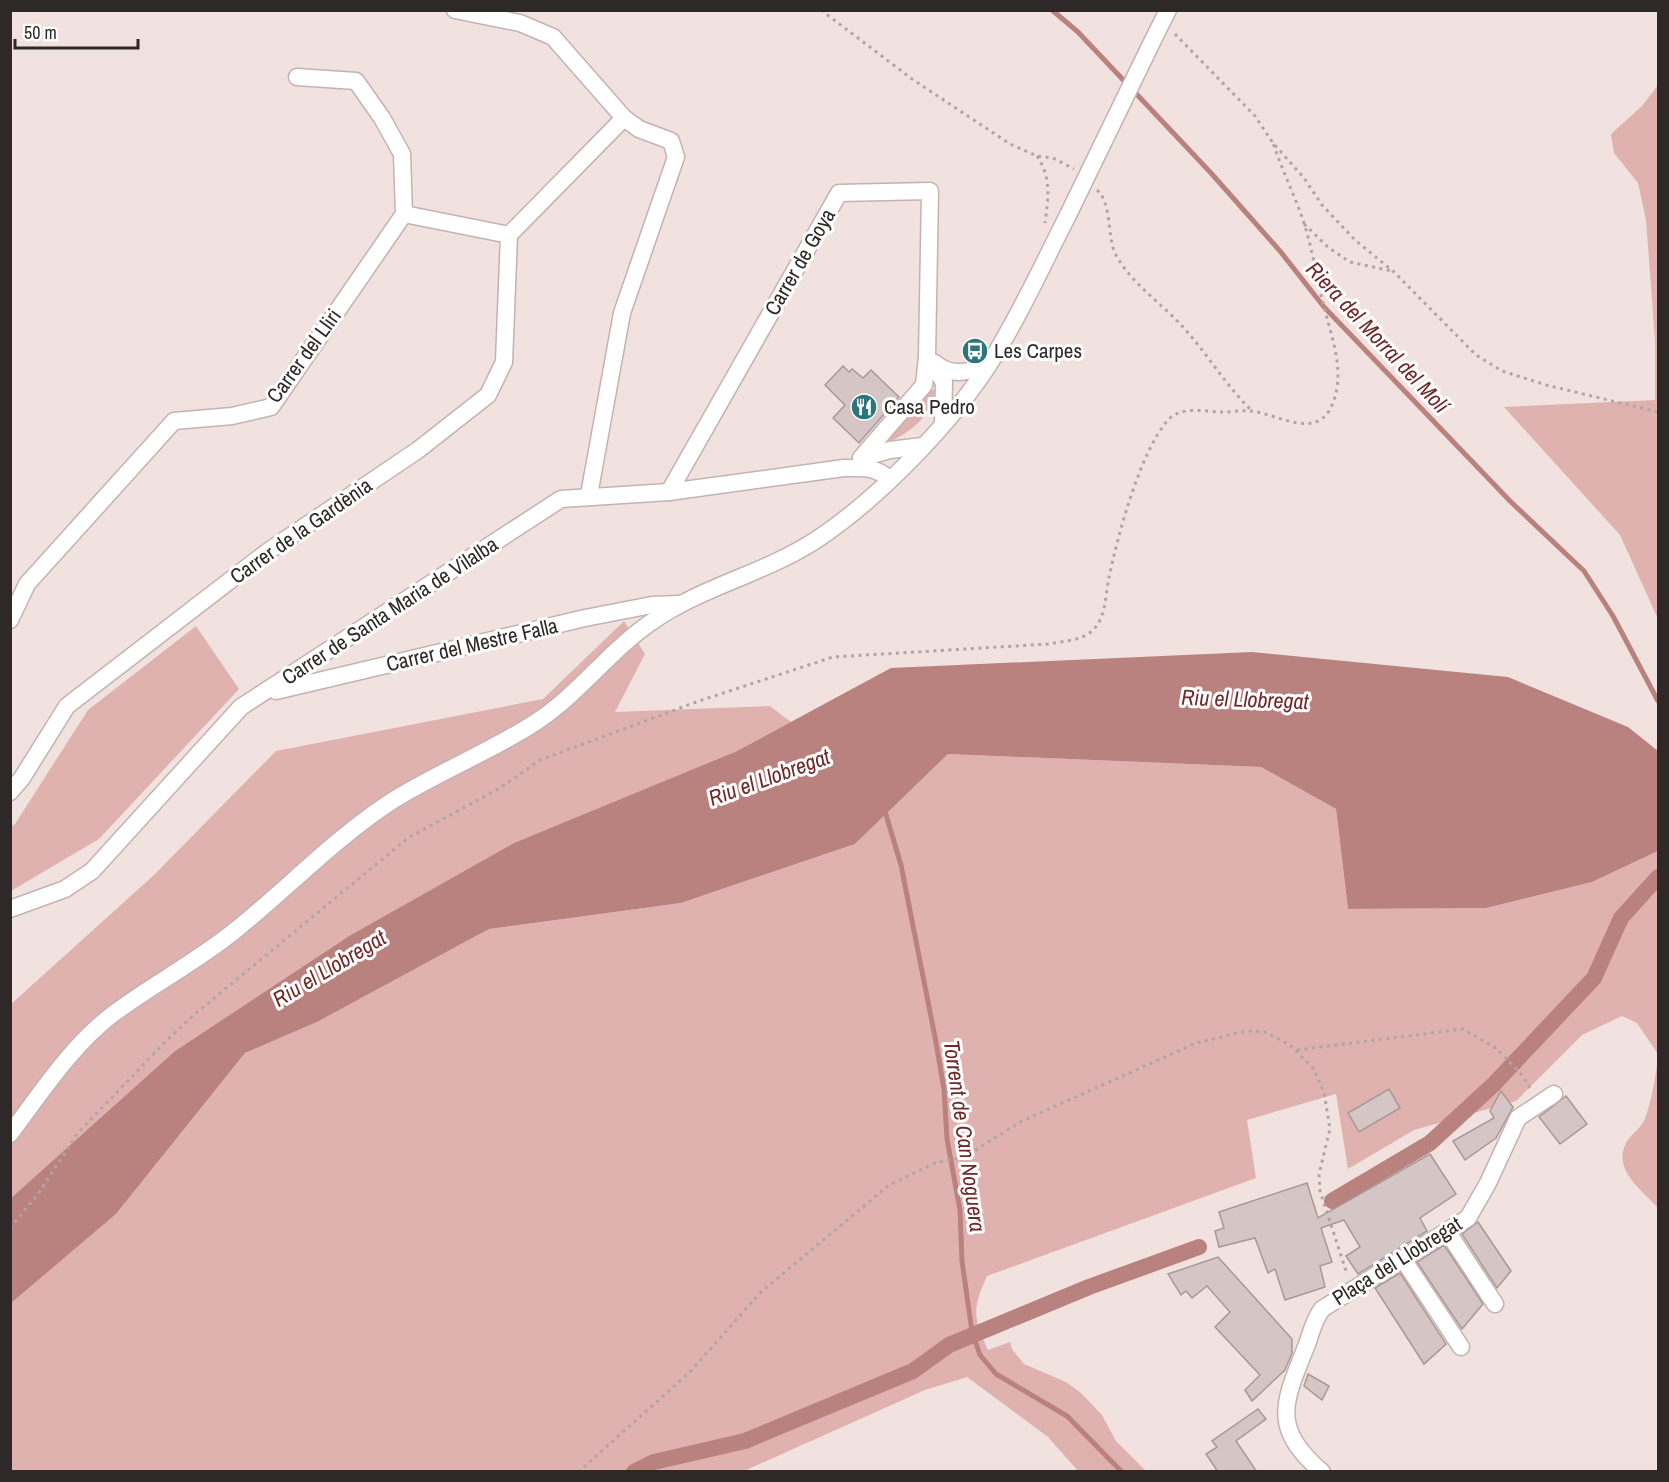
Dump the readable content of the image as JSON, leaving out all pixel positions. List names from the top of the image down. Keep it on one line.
{"streets":{"street":["Carrer de Goya","Carrer del Lliri","Carrer de la Gardènia","Carrer de Santa Maria de Vilalba","Carrer del Mestre Falla","Plaça del Llobregat"]},"crossings":[["Carrer de Goya","Carrer de Santa Maria de Vilalba"],["Carrer de Santa Maria de Vilalba","Carrer del Mestre Falla"]],"water":["Riera del Morral del Molí","Riu el Llobregat","Torrent de Can Noguera"],"places":{"bus stop":["Les Carpes"],"restaurant":["Casa Pedro"]},"scale_bar":"50 m"}
